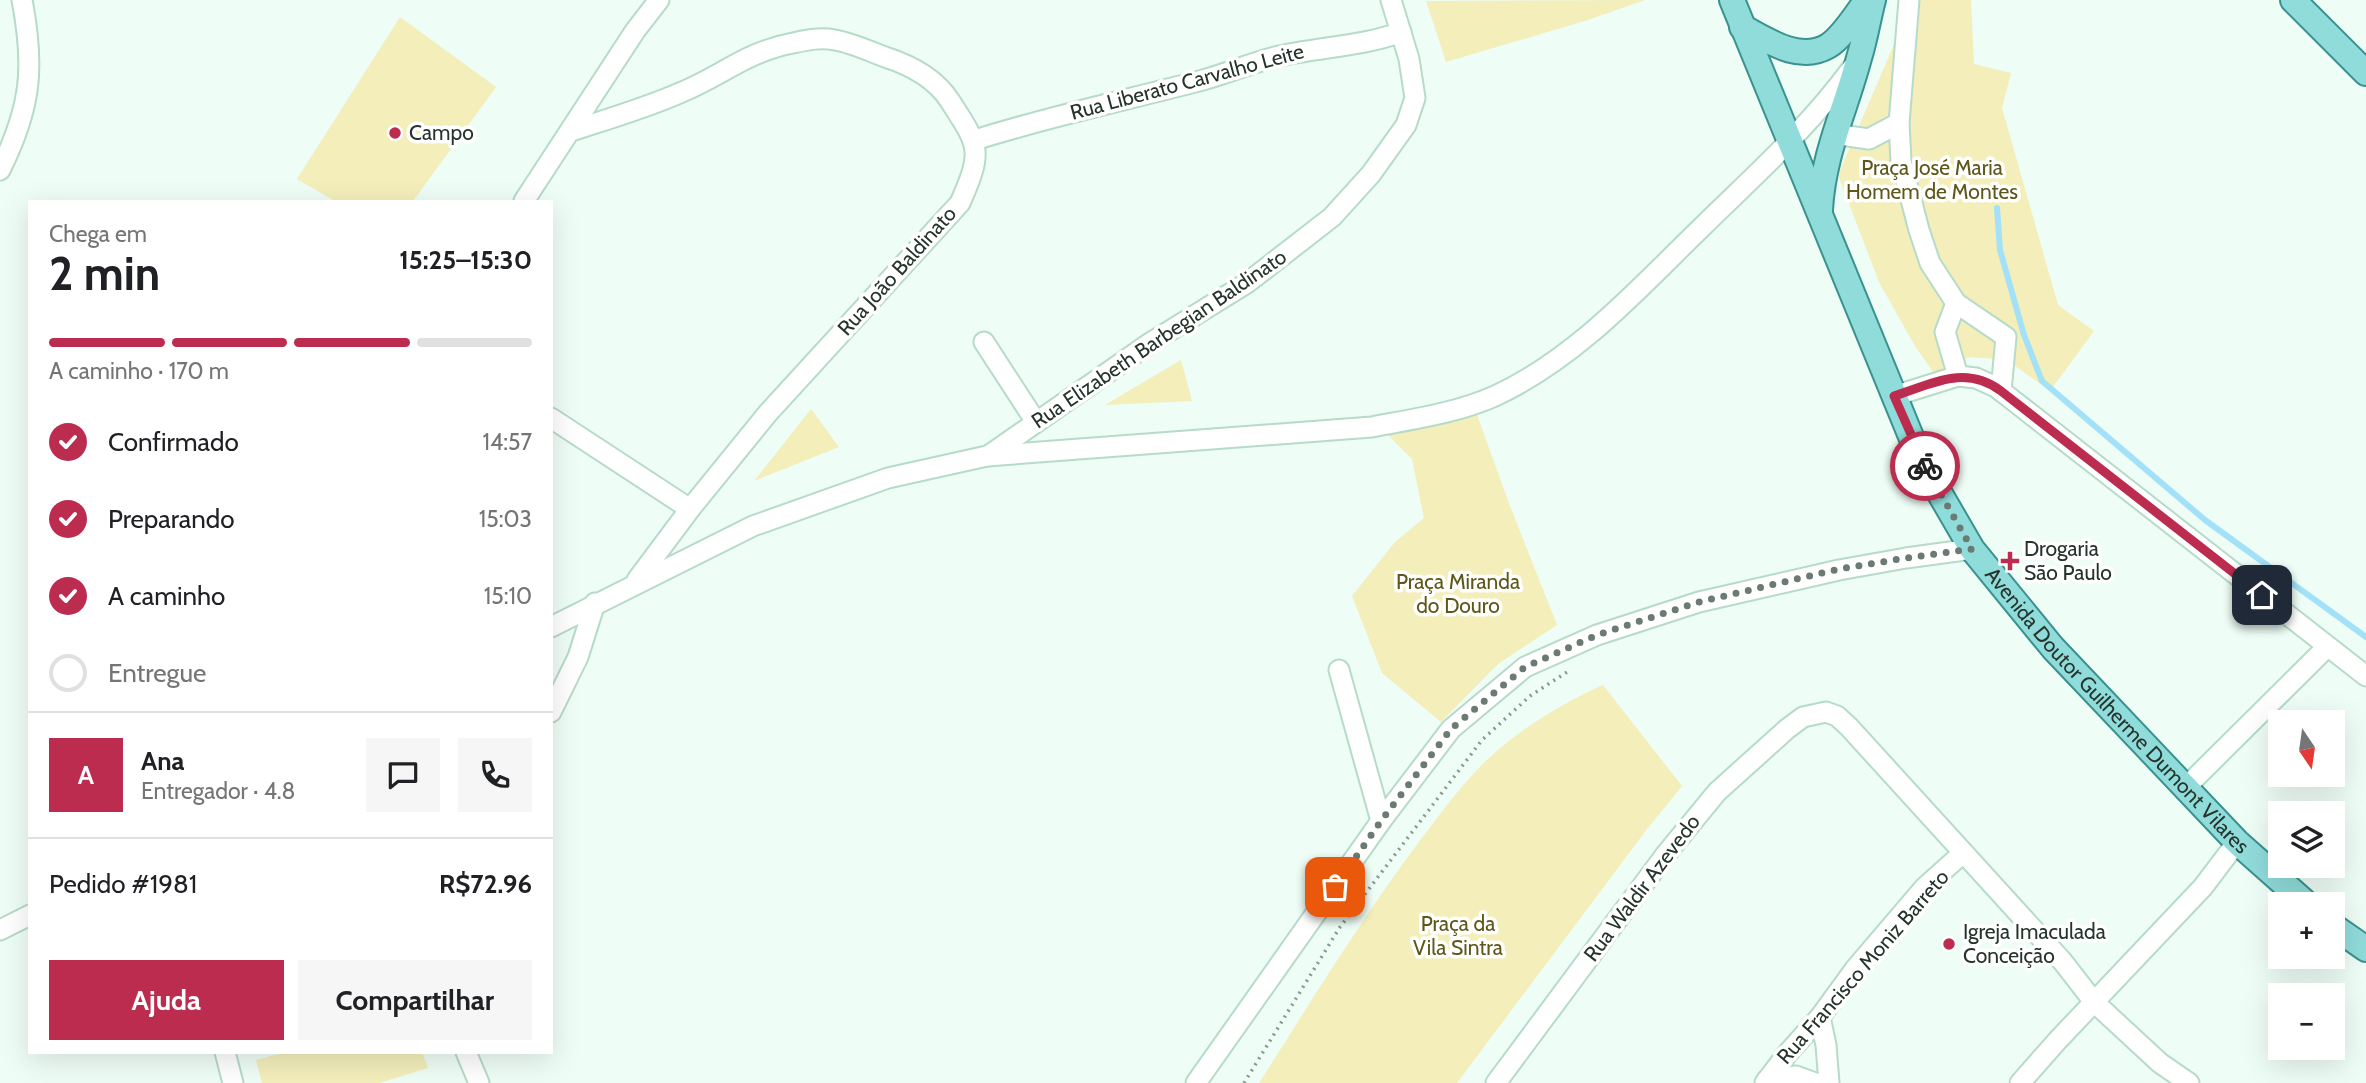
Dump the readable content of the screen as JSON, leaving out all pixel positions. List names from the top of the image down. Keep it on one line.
{"streets":{"main road":["Avenida Doutor Guilherme Dumont Vilares"],"street":["Rua Liberato Carvalho Leite","Rua João Baldinato","Rua Elizabeth Barbegian Baldinato","Rua Waldir Azevedo","Rua Francisco Moniz Barreto"]},"crossings":[["Rua Liberato Carvalho Leite","Rua João Baldinato"],["Rua Liberato Carvalho Leite","Rua Elizabeth Barbegian Baldinato"],["Rua Waldir Azevedo","Rua Francisco Moniz Barreto"]],"parks":["Praça José Maria Homem de Montes","Praça Miranda do Douro","Praça da Vila Sintra"],"places":{"other":["Campo","Igreja Imaculada Conceição"],"health":["Drogaria São Paulo"]},"north":"bottom","page":{"heading":["2 min","Chega em","15:25–15:30"],"panel":["Ana","Entregador · 4.8","Pedido #1981","R$72.96"],"bar":"A caminho · 170 m","list":[["Confirmado","14:57"],["Preparando","15:03"],["A caminho","15:10"],"Entregue"],"map_buttons":["+","−"],"round":"A","buttons":["Ajuda","Compartilhar"]}}
